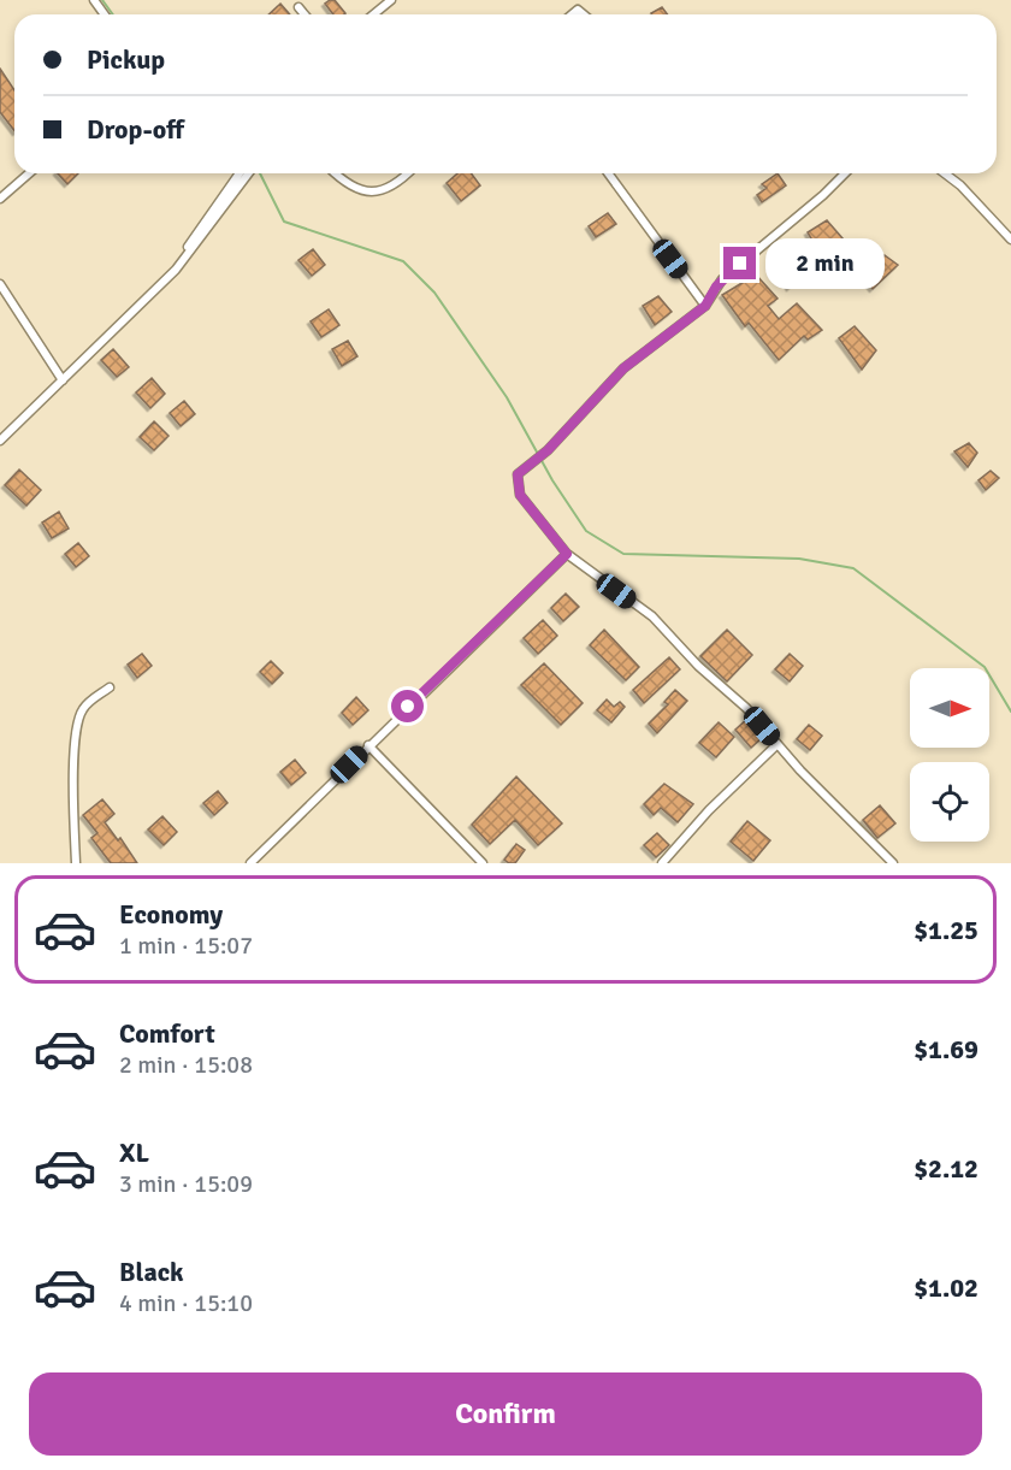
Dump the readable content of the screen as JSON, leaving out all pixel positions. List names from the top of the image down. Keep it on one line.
{"north":"right","page":{"banner":["Pickup","Drop-off"],"bubble":"2 min","list":[{"name":"Economy","note":"1 min · 15:07","value":"$1.25"},{"name":"Comfort","note":"2 min · 15:08","value":"$1.69"},{"name":"XL","note":"3 min · 15:09","value":"$2.12"},{"name":"Black","note":"4 min · 15:10","value":"$1.02"}],"buttons":"Confirm"}}
